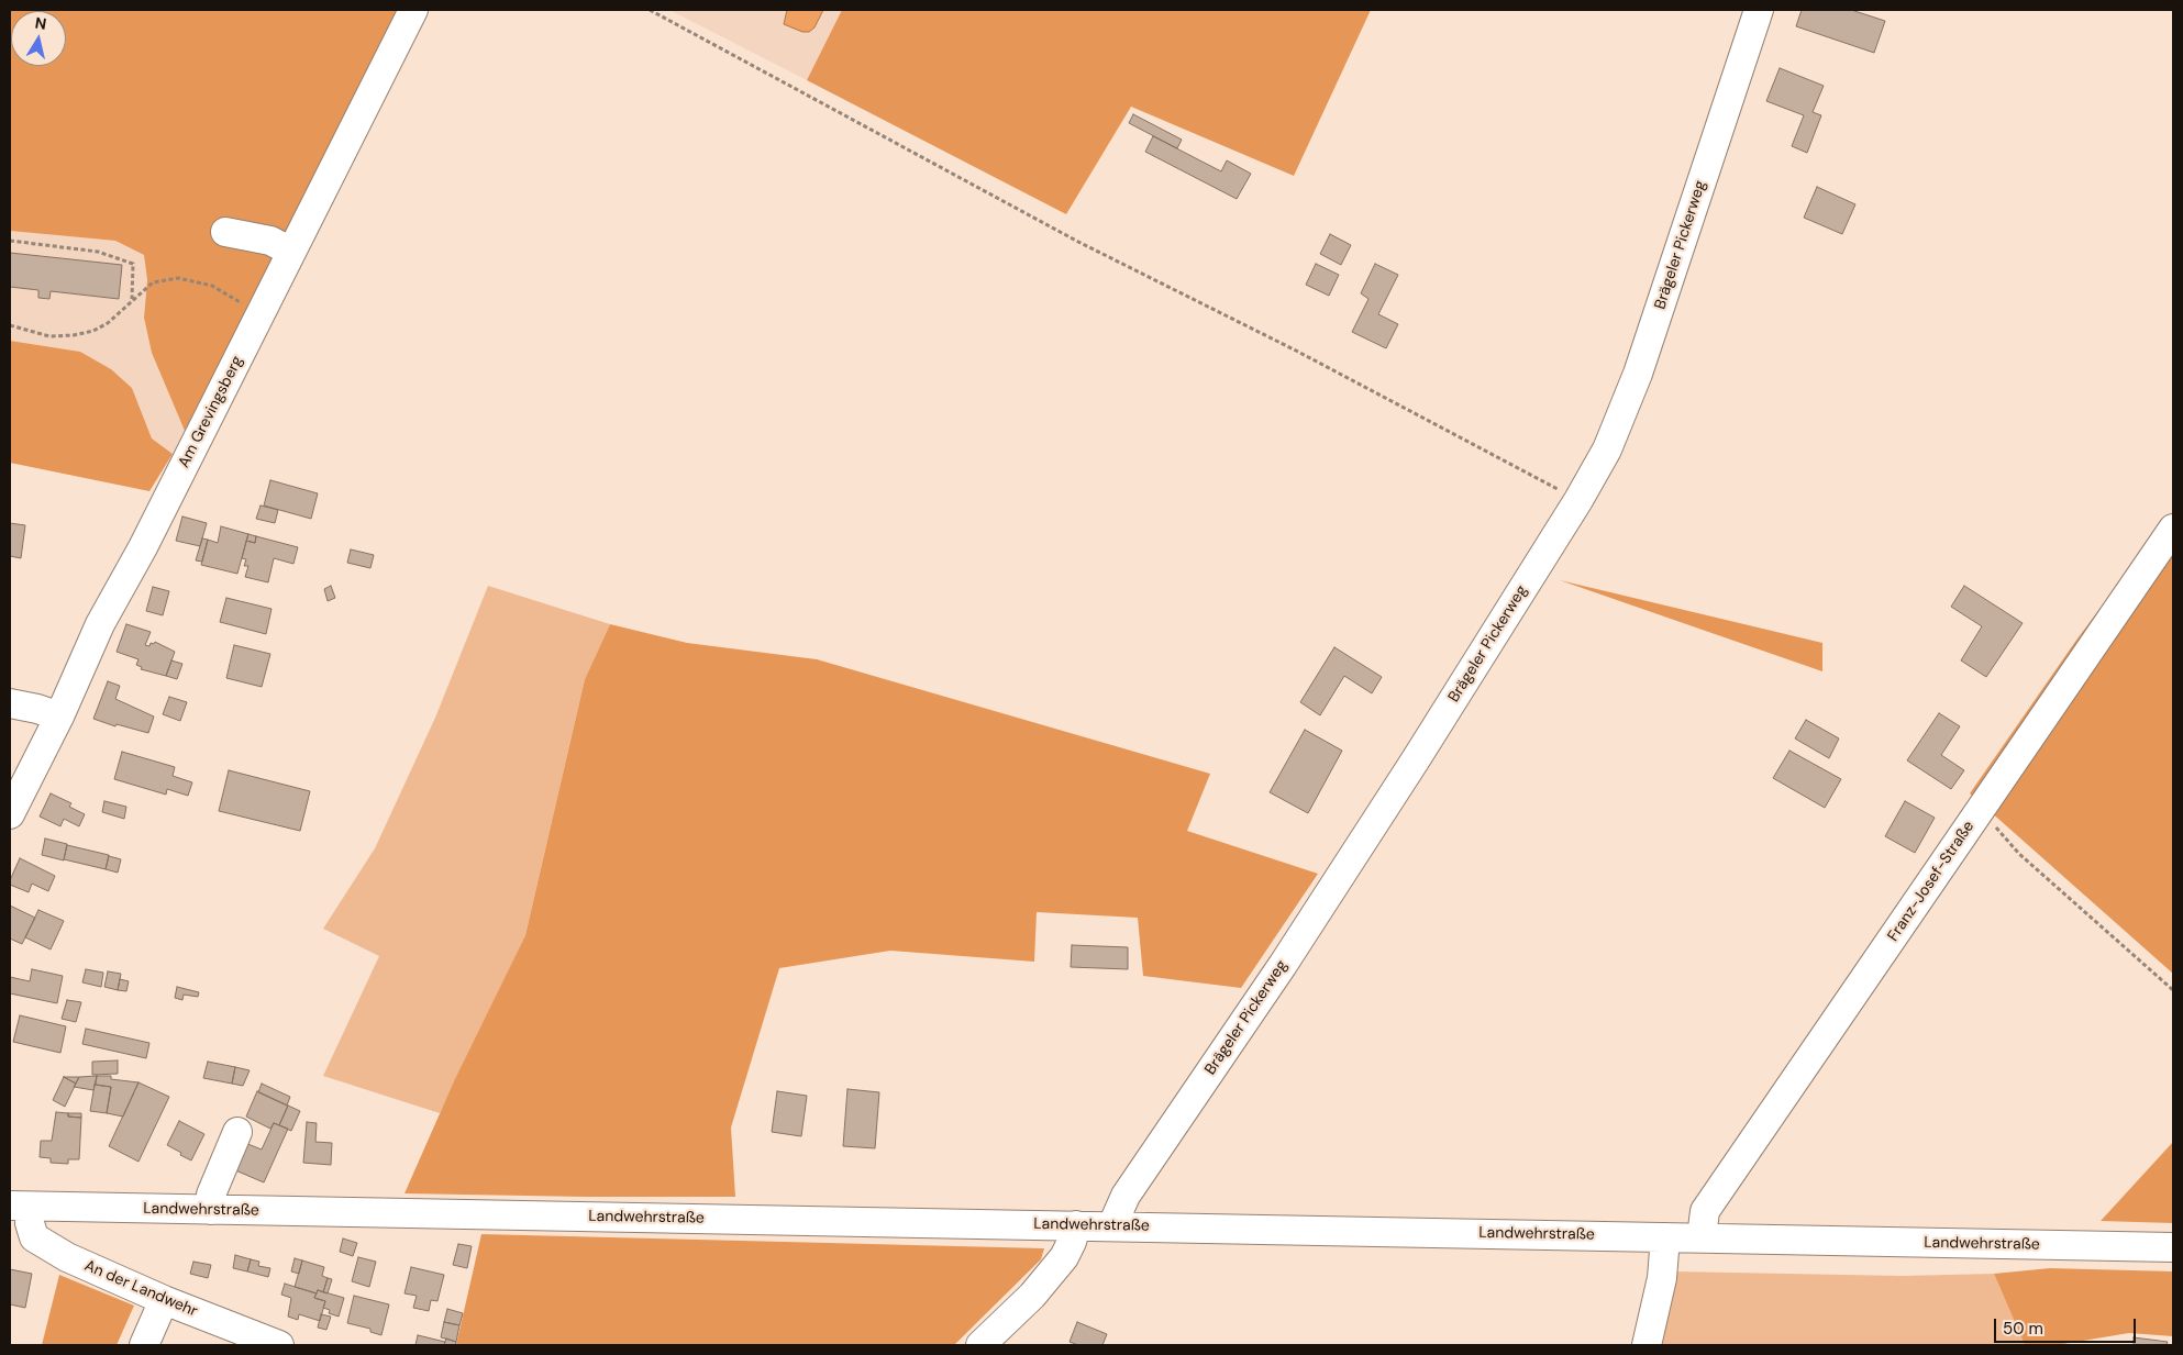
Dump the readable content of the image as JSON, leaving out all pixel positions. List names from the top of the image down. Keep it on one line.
{"streets":{"street":["Brägeler Pickerweg","Am Grevingsberg","Franz-Josef-Straße","Landwehrstraße","An der Landwehr"]},"crossings":[["Brägeler Pickerweg","Landwehrstraße"],["Franz-Josef-Straße","Landwehrstraße"],["Landwehrstraße","An der Landwehr"]],"scale_bar":"50 m","north":"top"}
